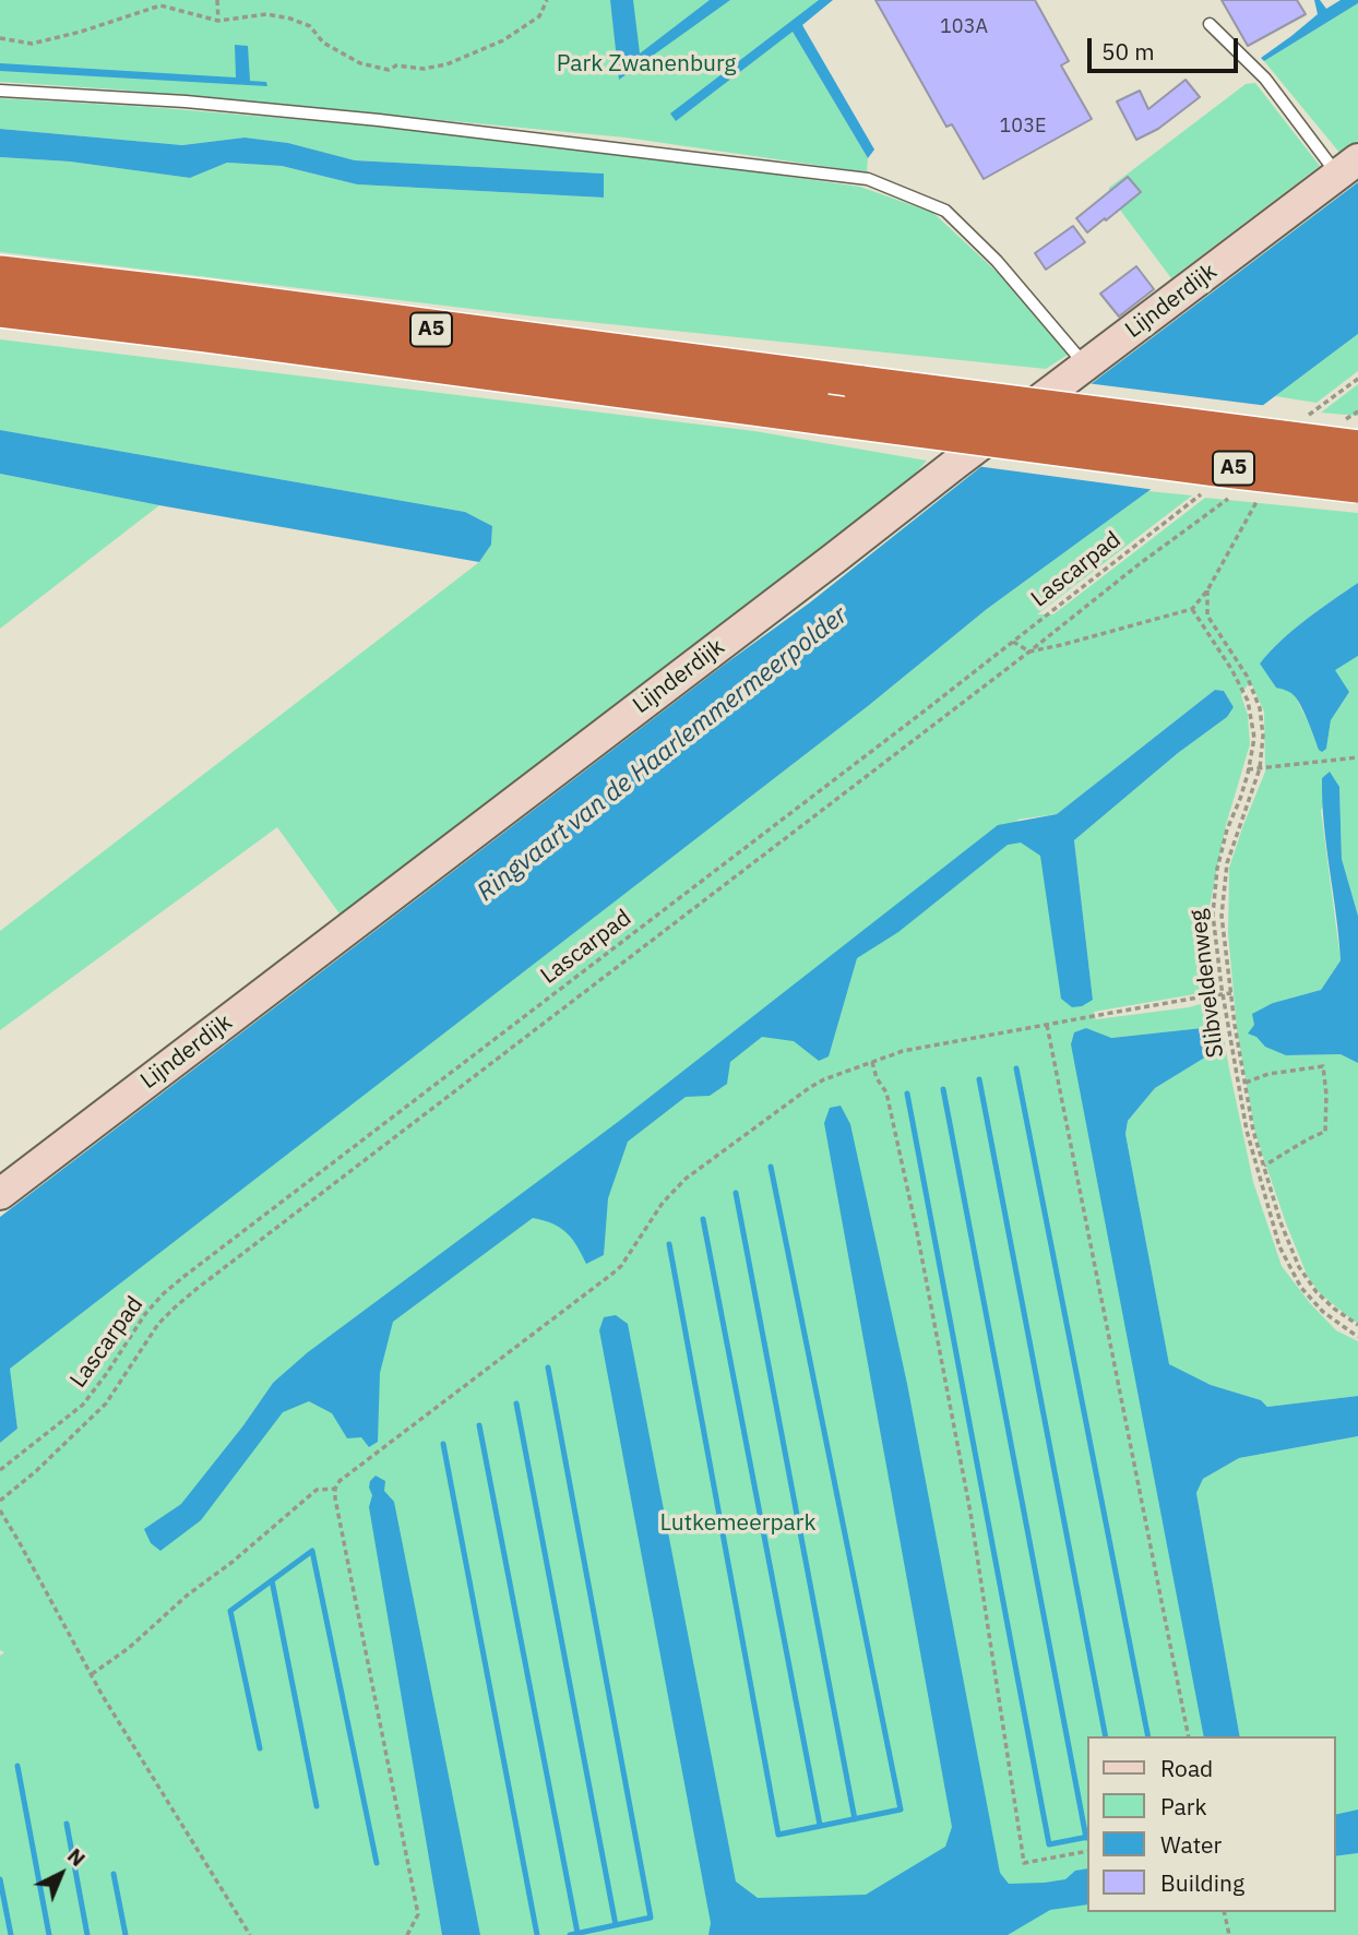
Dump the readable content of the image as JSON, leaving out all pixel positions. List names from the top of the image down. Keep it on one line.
{"streets":{"highway":["A5"],"street":["Lijnderdijk"],"path":["Lascarpad","Slibveldenweg"]},"water":["Ringvaart van de Haarlemmermeerpolder"],"parks":["Park Zwanenburg","Lutkemeerpark"],"house_numbers":["103A","103E"],"legend":["Road","Park","Water","Building"],"scale_bar":"50 m","north":"top right"}
